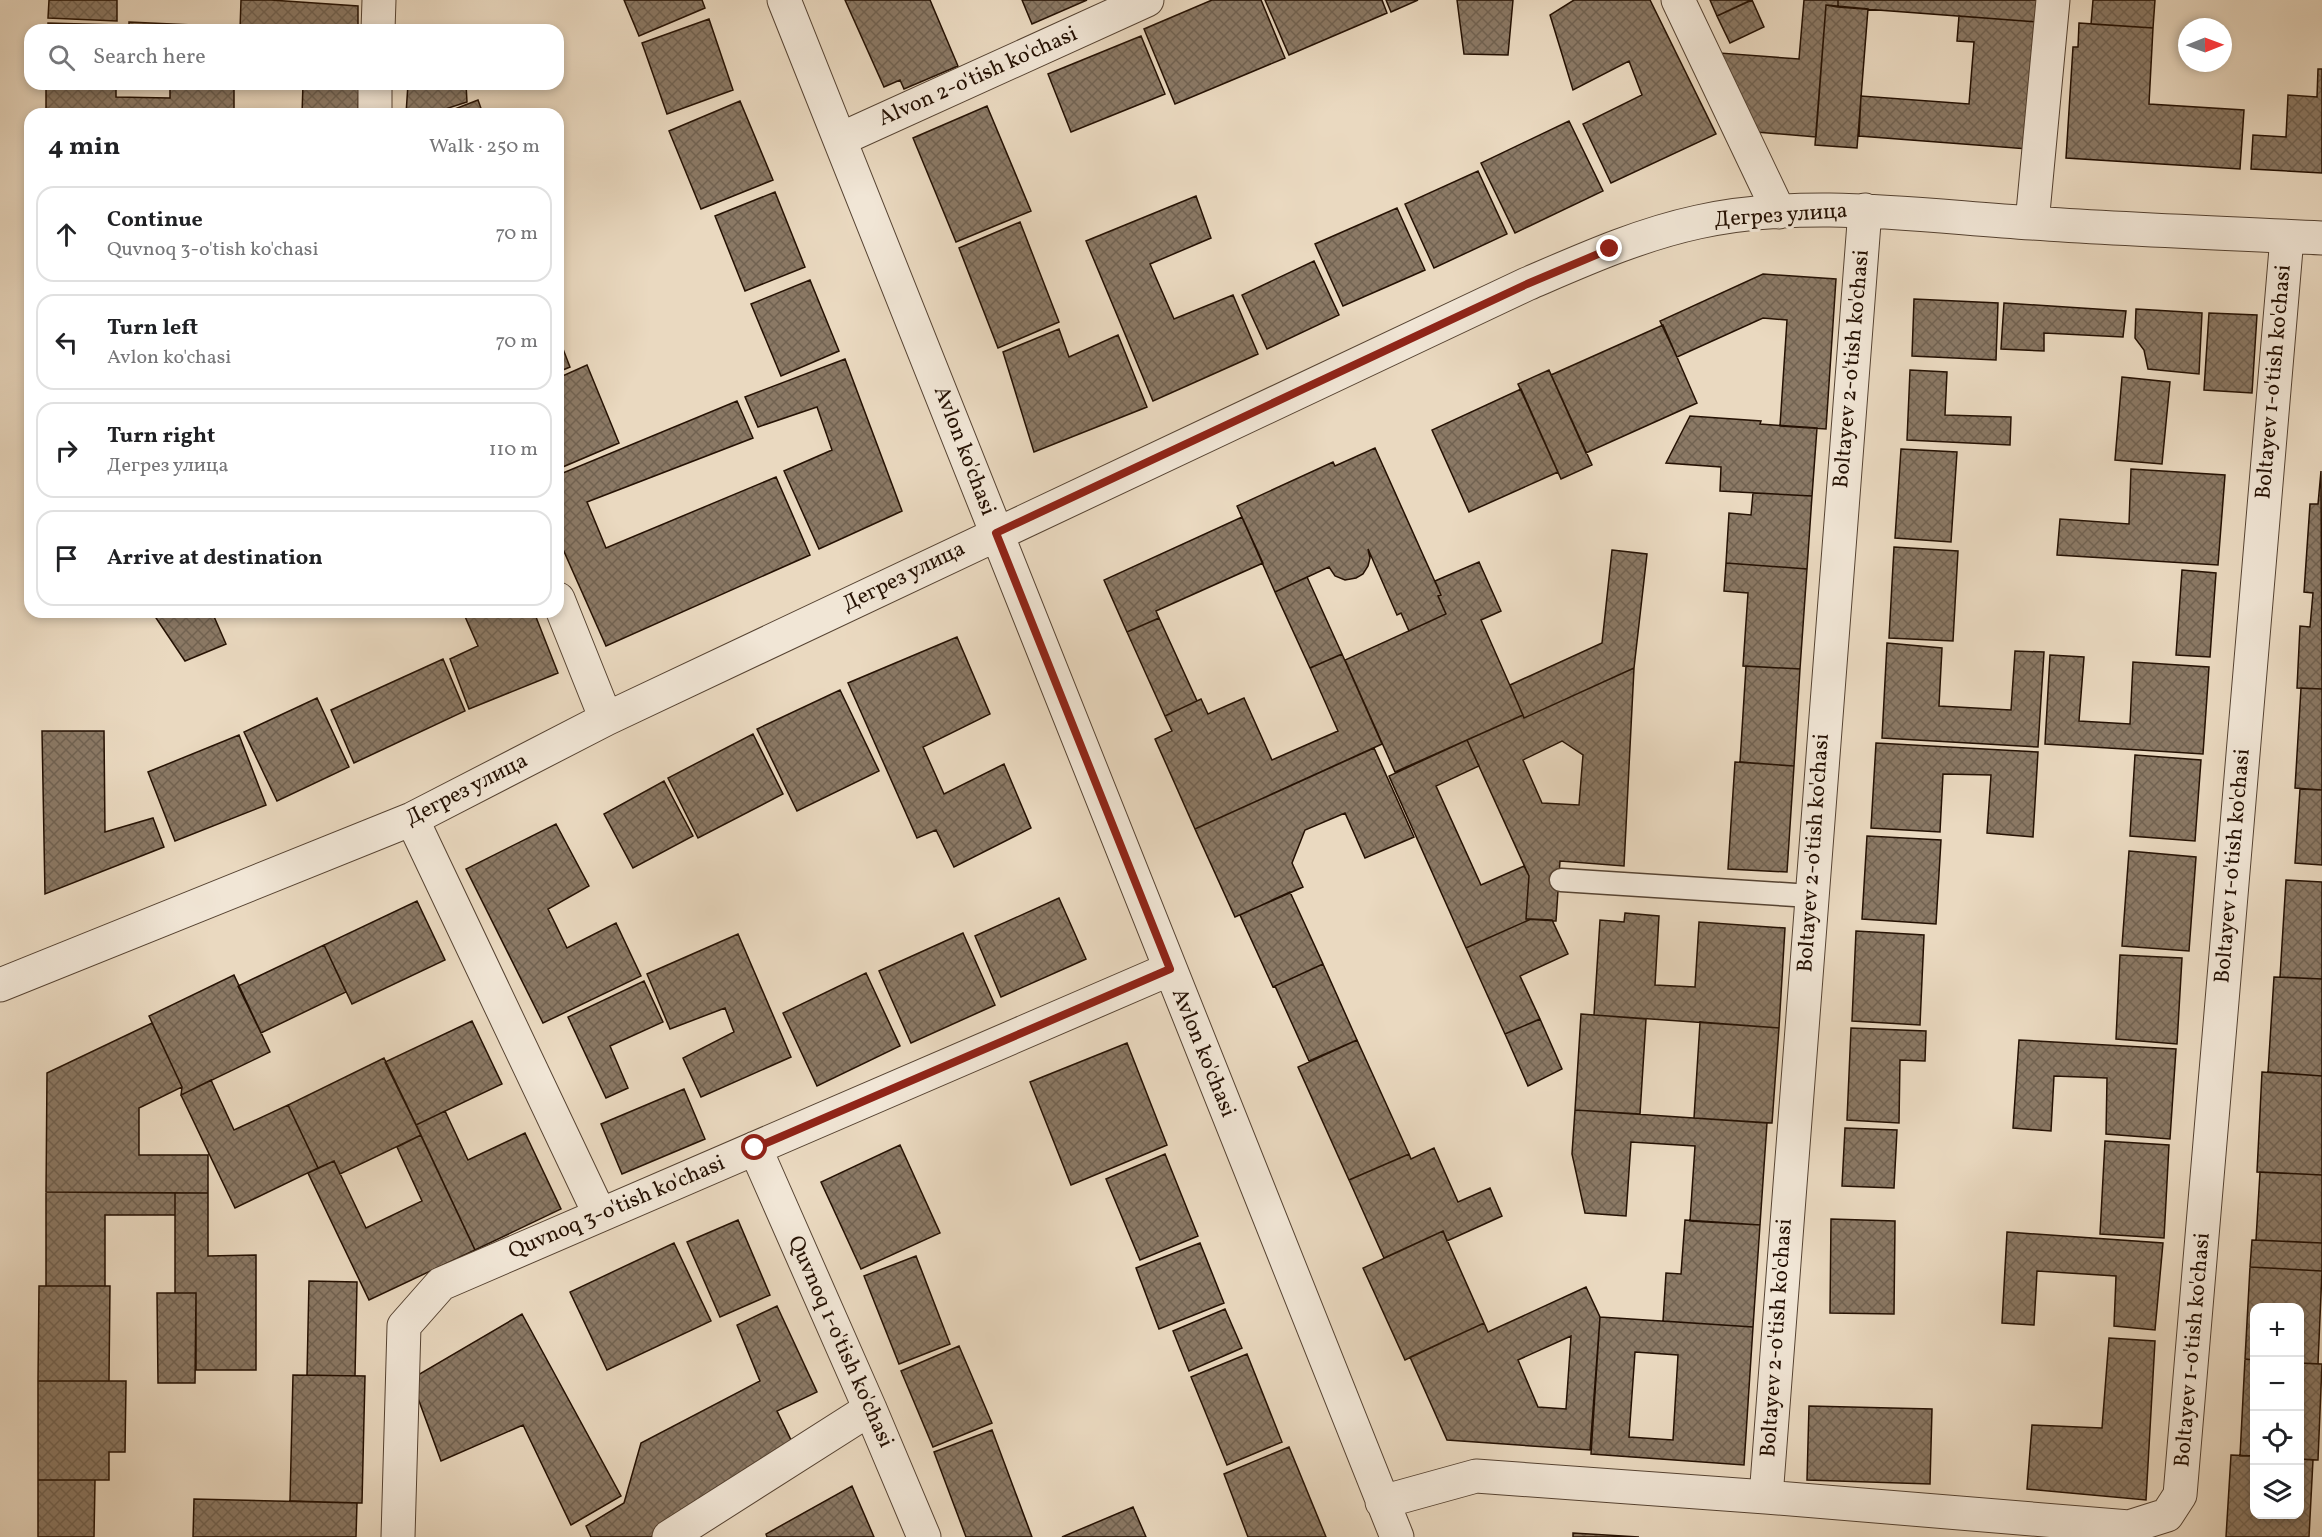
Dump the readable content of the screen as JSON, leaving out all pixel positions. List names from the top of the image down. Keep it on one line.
{"streets":{"street":["Alvon 2-o'tish ko'chasi","Дегрез улица","Boltayev 2-o'tish ko'chasi","Boltayev 1-o'tish ko'chasi","Avlon ko'chasi","Quvnoq 3-o'tish ko'chasi","Quvnoq 1-o'tish ko'chasi"]},"crossings":[["Alvon 2-o'tish ko'chasi","Avlon ko'chasi"],["Дегрез улица","Boltayev 2-o'tish ko'chasi"],["Дегрез улица","Boltayev 1-o'tish ko'chasi"],["Дегрез улица","Avlon ko'chasi"],["Boltayev 2-o'tish ko'chasi","Boltayev 1-o'tish ko'chasi"],["Avlon ko'chasi","Quvnoq 3-o'tish ko'chasi"],["Quvnoq 3-o'tish ko'chasi","Quvnoq 1-o'tish ko'chasi"]],"north":"right","page":{"search":"Search here","heading":["4 min","Walk · 250 m"],"list":[["Continue","Quvnoq 3-o'tish ko'chasi","70 m"],["Turn left","Avlon ko'chasi","70 m"],["Turn right","Дегрез улица","110 m"],"Arrive at destination"],"map_buttons":["+","−"]}}
